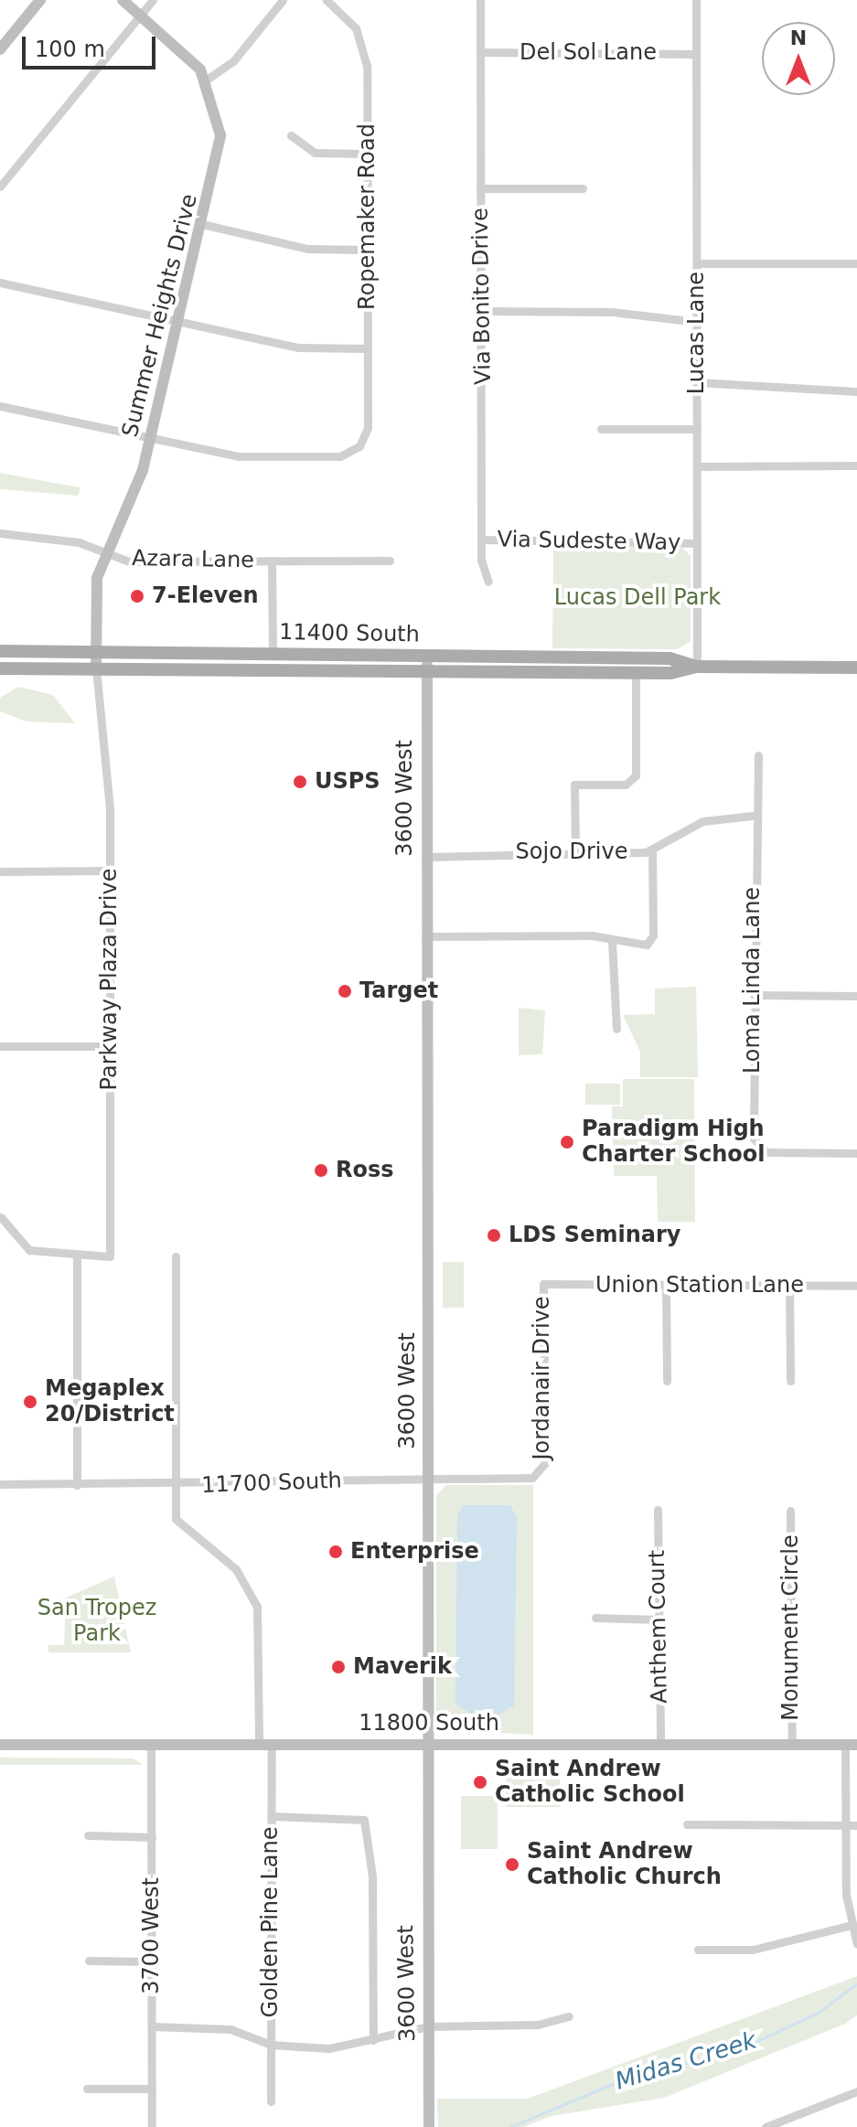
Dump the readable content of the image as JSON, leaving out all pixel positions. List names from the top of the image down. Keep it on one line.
{"streets":{"main road":["Summer Heights Drive","11400 South","3600 West","11800 South"],"street":["Del Sol Lane","Ropemaker Road","Via Bonito Drive","Lucas Lane","Via Sudeste Way","Azara Lane","Sojo Drive","Parkway Plaza Drive","Loma Linda Lane","Union Station Lane","Jordanair Drive","11700 South","Anthem Court","Monument Circle","Golden Pine Lane","3700 West"]},"crossings":[["Del Sol Lane","Via Bonito Drive"],["Del Sol Lane","Lucas Lane"],["Ropemaker Road","Summer Heights Drive"],["Via Bonito Drive","Via Sudeste Way"],["Summer Heights Drive","Azara Lane"],["Summer Heights Drive","11400 South"],["Summer Heights Drive","Parkway Plaza Drive"],["Lucas Lane","Via Sudeste Way"],["Lucas Lane","11400 South"],["11400 South","3600 West"],["11400 South","Parkway Plaza Drive"],["3600 West","Sojo Drive"],["3600 West","11700 South"],["3600 West","11800 South"],["Sojo Drive","Loma Linda Lane"],["Union Station Lane","Jordanair Drive"],["Jordanair Drive","11700 South"],["11700 South","Golden Pine Lane"],["Anthem Court","11800 South"],["Monument Circle","11800 South"],["11800 South","Golden Pine Lane"],["11800 South","3700 West"]],"water":["Midas Creek"],"parks":["Lucas Dell Park","San Tropez Park"],"places":["7-Eleven","USPS","Target","Paradigm High Charter School","Ross","LDS Seminary","Megaplex 20/District","Enterprise","Maverik","Saint Andrew Catholic School","Saint Andrew Catholic Church"],"scale_bar":"100 m","north":"top"}
